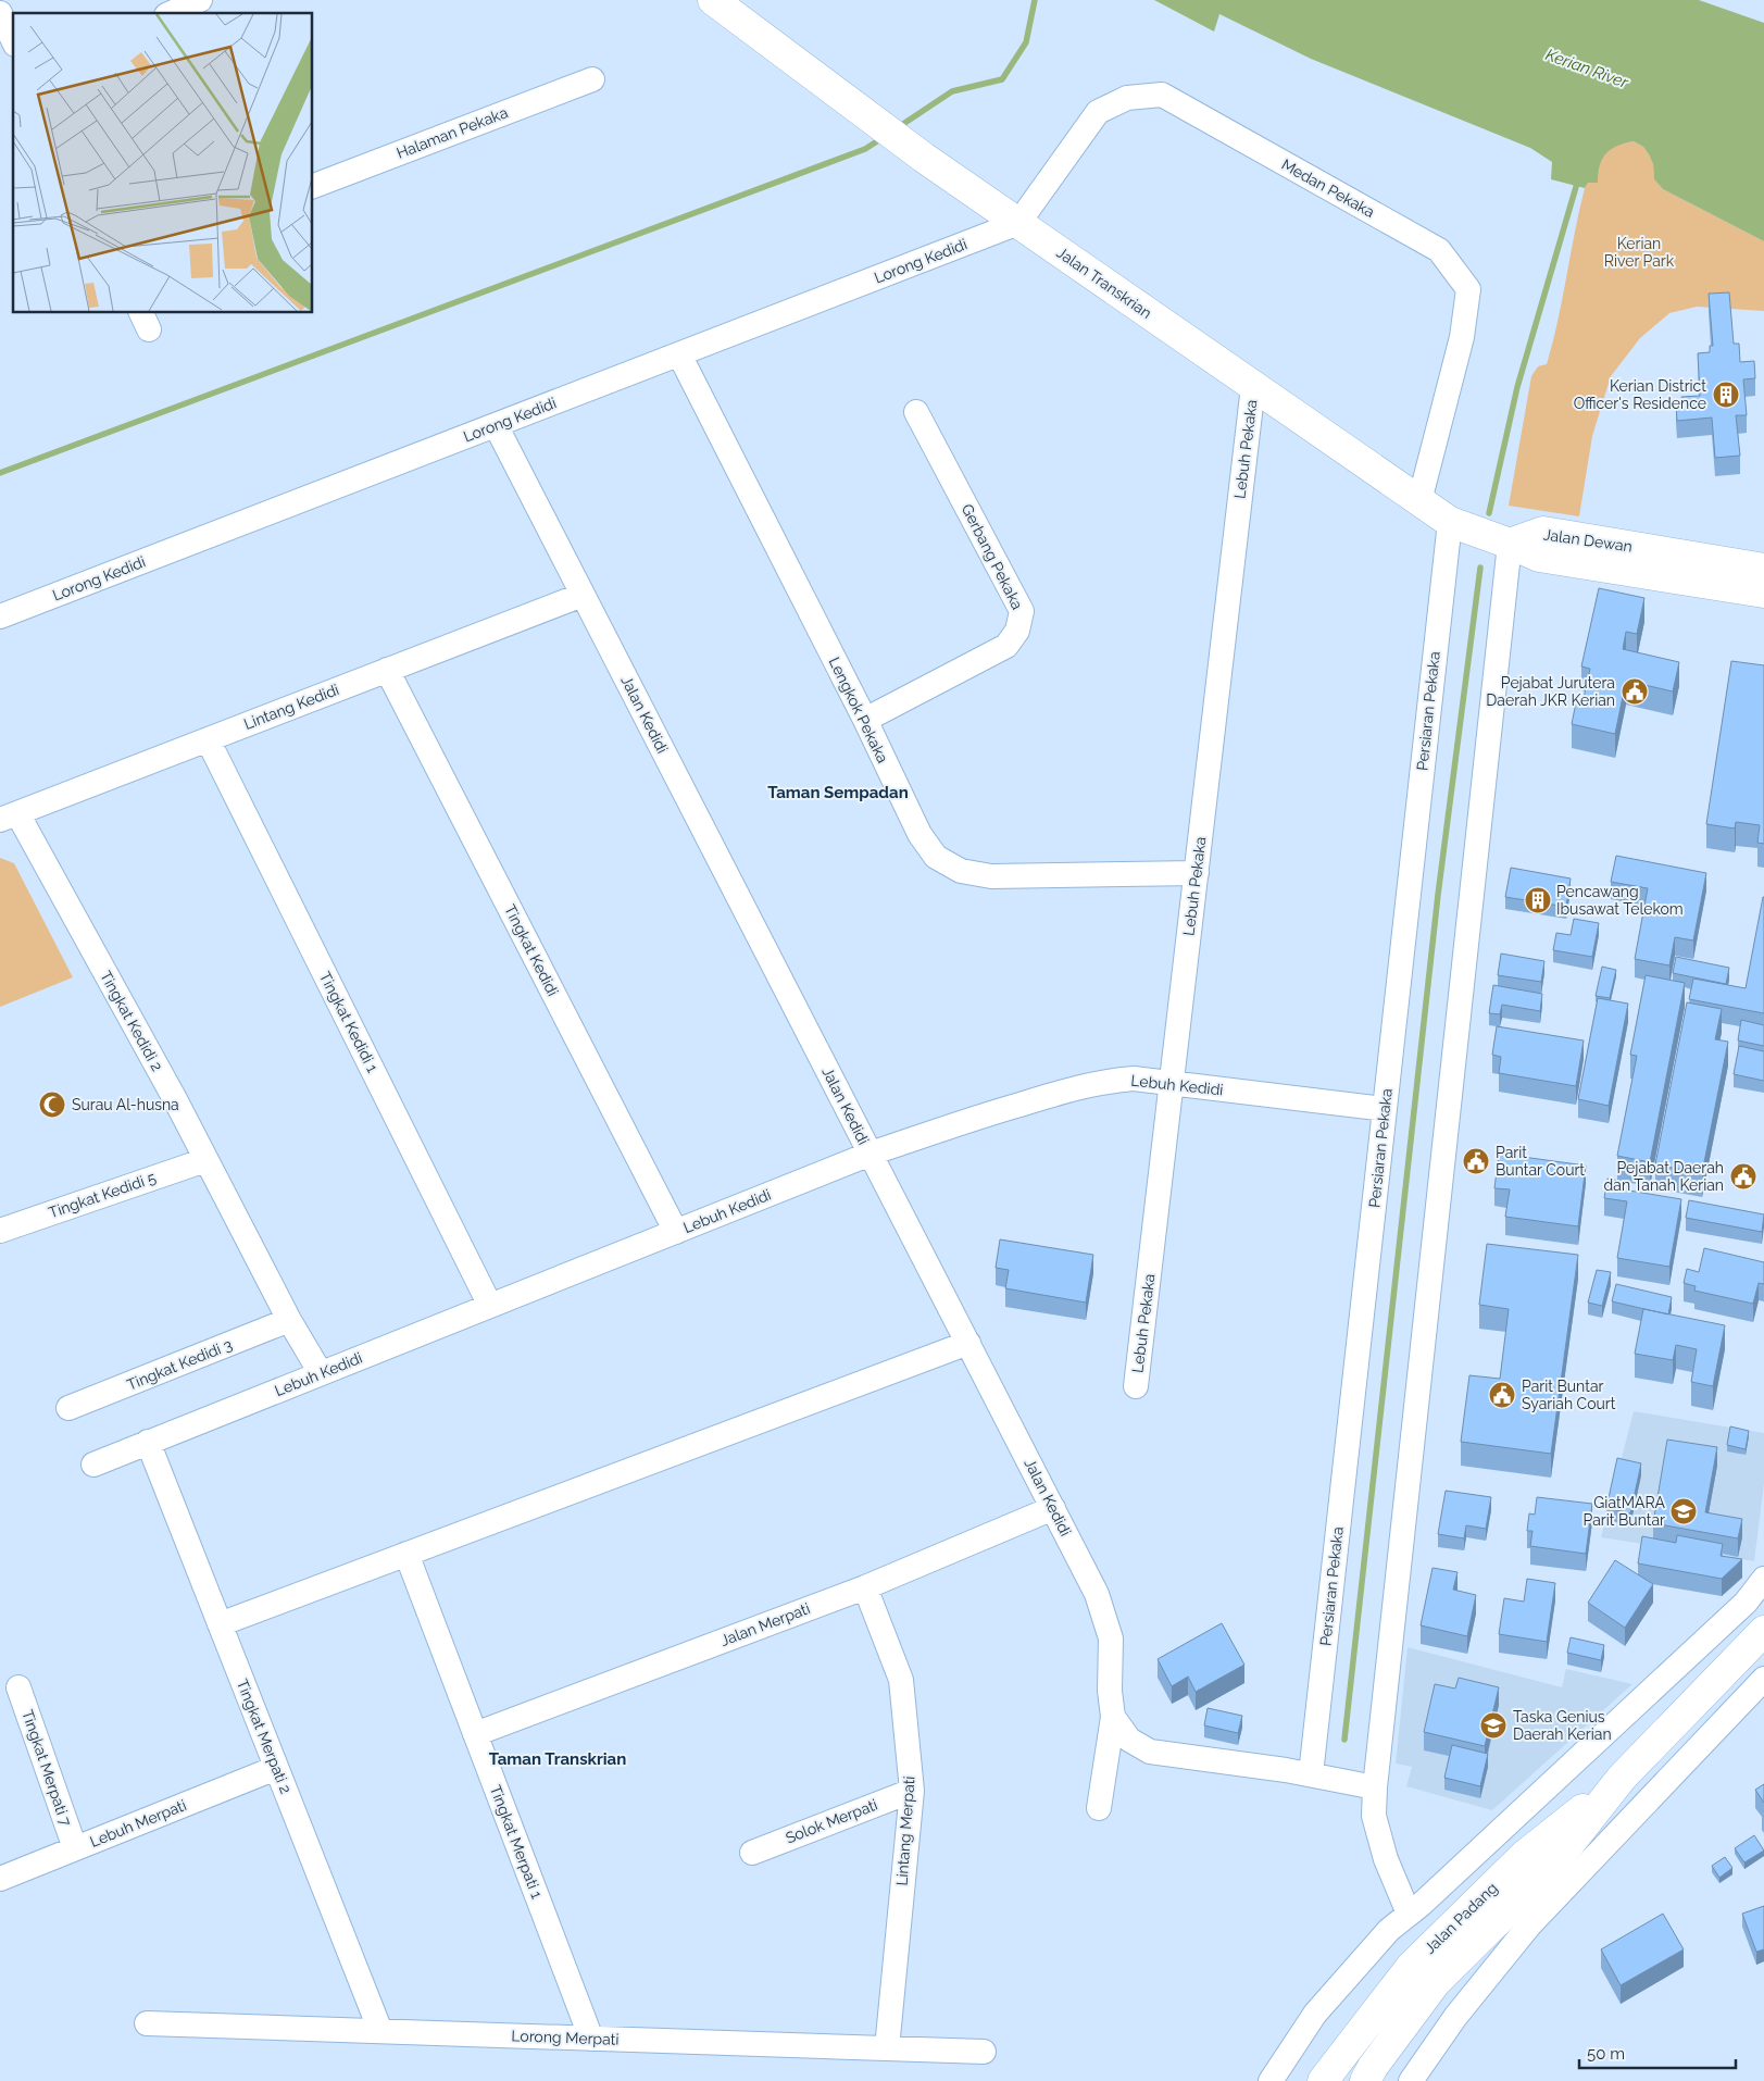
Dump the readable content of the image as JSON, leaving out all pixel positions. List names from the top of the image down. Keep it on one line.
{"streets":{"main road":["Jalan Transkrian","Jalan Dewan","Jalan Padang"],"street":["Halaman Pekaka","Medan Pekaka","Lorong Kedidi","Lebuh Pekaka","Gerbang Pekaka","Lintang Kedidi","Lengkok Pekaka","Persiaran Pekaka","Jalan Kedidi","Tingkat Kedidi","Tingkat Kedidi 2","Tingkat Kedidi 1","Lebuh Kedidi","Tingkat Kedidi 5","Tingkat Kedidi 3","Jalan Merpati","Tingkat Merpati 2","Tingkat Merpati 7","Solok Merpati","Lebuh Merpati","Lintang Merpati","Tingkat Merpati 1","Lorong Merpati"]},"crossings":[["Medan Pekaka","Lorong Kedidi"],["Medan Pekaka","Jalan Transkrian"],["Lorong Kedidi","Jalan Transkrian"],["Lorong Kedidi","Lengkok Pekaka"],["Lorong Kedidi","Jalan Kedidi"],["Jalan Transkrian","Lebuh Pekaka"],["Jalan Transkrian","Jalan Dewan"],["Jalan Transkrian","Persiaran Pekaka"],["Lebuh Pekaka","Lengkok Pekaka"],["Lebuh Pekaka","Lebuh Kedidi"],["Gerbang Pekaka","Lengkok Pekaka"],["Lintang Kedidi","Jalan Kedidi"],["Lintang Kedidi","Tingkat Kedidi"],["Lintang Kedidi","Tingkat Kedidi 2"],["Lintang Kedidi","Tingkat Kedidi 1"],["Persiaran Pekaka","Lebuh Kedidi"],["Jalan Kedidi","Lebuh Kedidi"],["Jalan Kedidi","Jalan Merpati"],["Tingkat Kedidi","Lebuh Kedidi"],["Tingkat Kedidi 2","Lebuh Kedidi"],["Tingkat Kedidi 2","Tingkat Kedidi 5"],["Tingkat Kedidi 2","Tingkat Kedidi 3"],["Tingkat Kedidi 1","Lebuh Kedidi"],["Lebuh Kedidi","Tingkat Merpati 2"],["Jalan Merpati","Lintang Merpati"],["Jalan Merpati","Tingkat Merpati 1"],["Tingkat Merpati 2","Lebuh Merpati"],["Tingkat Merpati 2","Lorong Merpati"],["Tingkat Merpati 7","Lebuh Merpati"],["Solok Merpati","Lintang Merpati"],["Lintang Merpati","Lorong Merpati"],["Tingkat Merpati 1","Lorong Merpati"]],"districts":["Taman Sempadan","Taman Transkrian"],"water":["Kerian River"],"parks":["Kerian River Park"],"places":{"building":["Kerian District Officer's Residence","Pencawang Ibusawat Telekom"],"public building":["Pejabat Jurutera Daerah JKR Kerian","Parit Buntar Court","Pejabat Daerah dan Tanah Kerian","Parit Buntar Syariah Court"],"mosque":["Surau Al-husna"],"school or university":["GiatMARA Parit Buntar","Taska Genius Daerah Kerian"]},"scale_bar":"50 m"}
